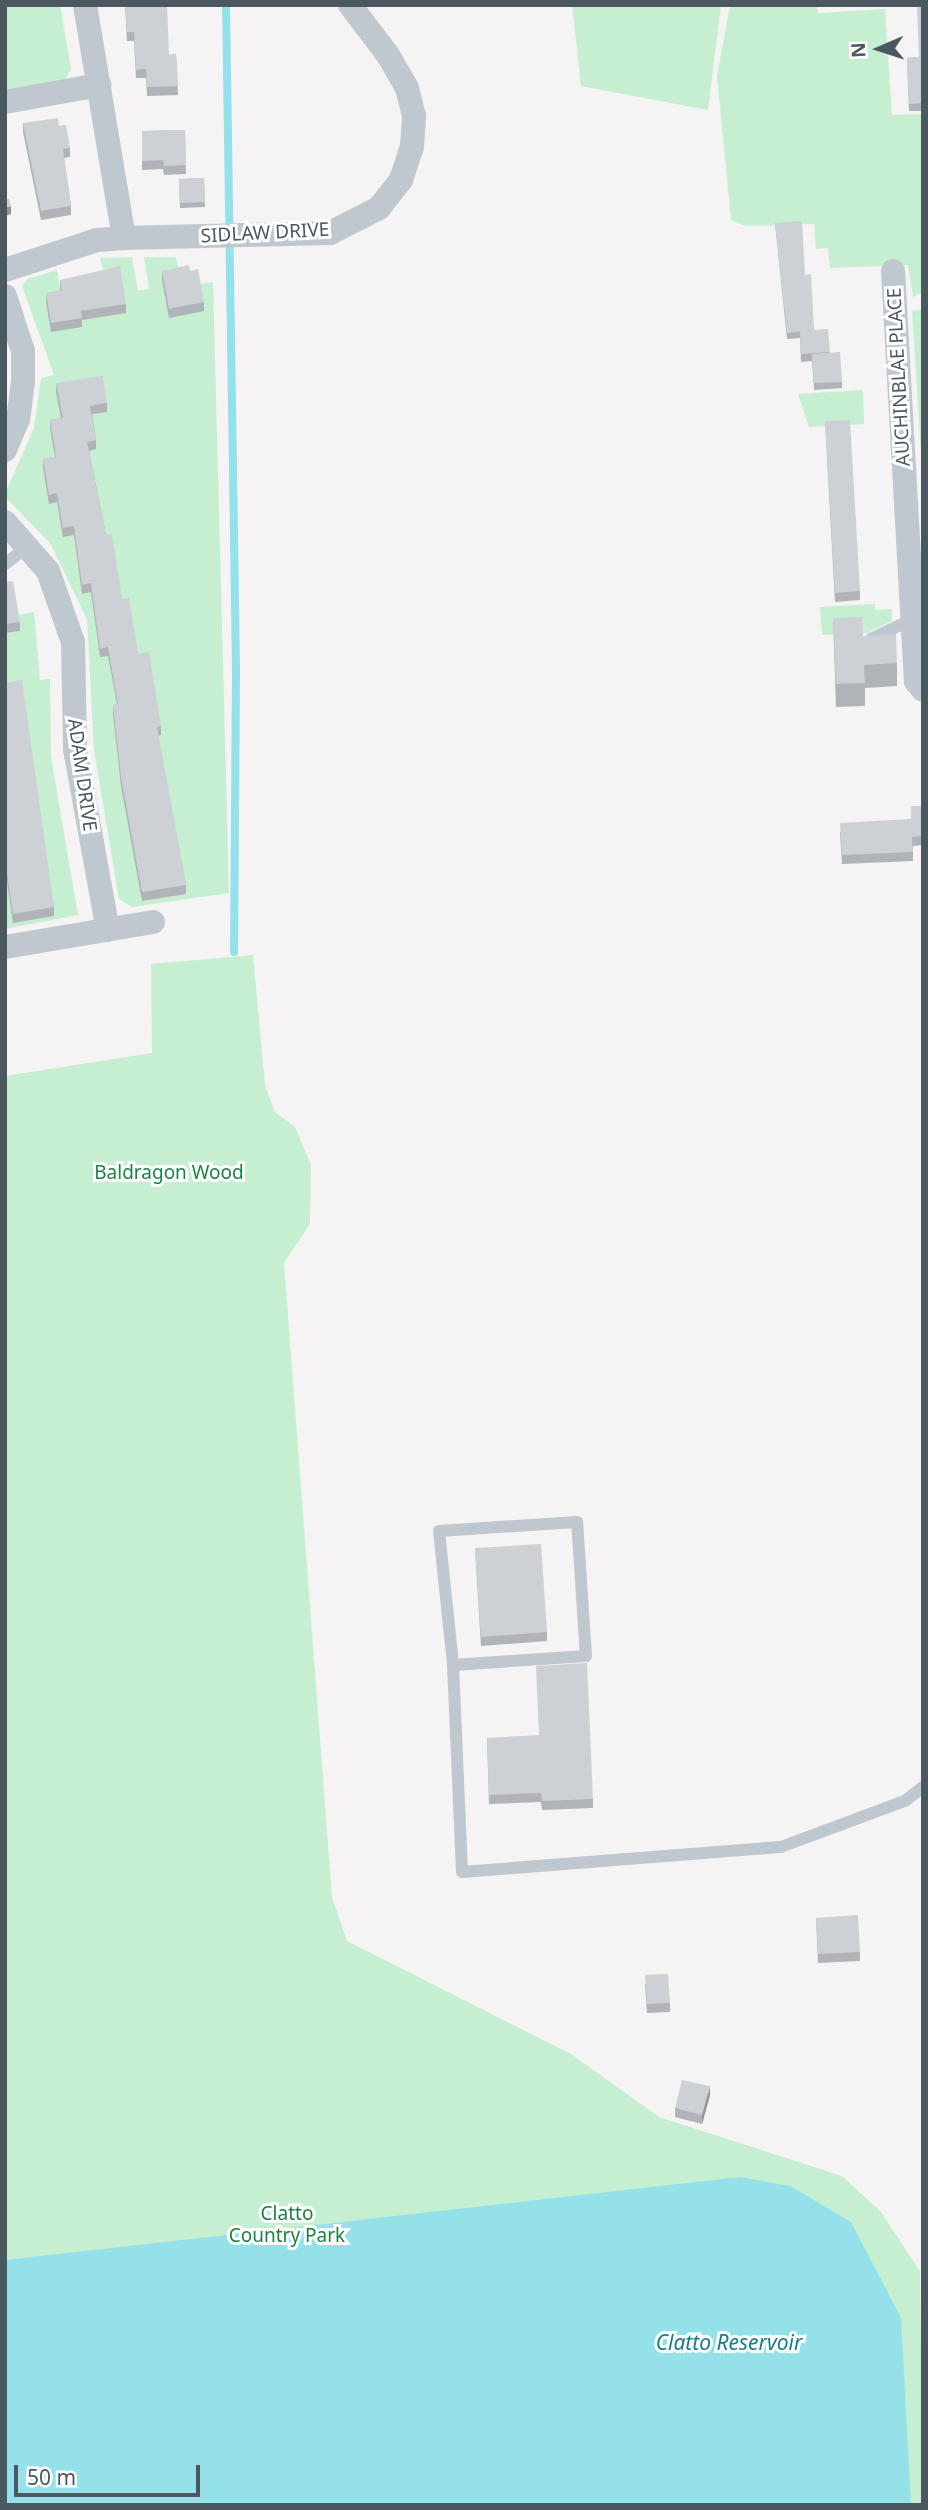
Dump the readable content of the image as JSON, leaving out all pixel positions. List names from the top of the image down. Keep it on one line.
{"streets":{"street":["SIDLAW DRIVE","AUCHINBLAE PLACE","ADAM DRIVE"]},"water":["Clatto Reservoir"],"parks":["Baldragon Wood","Clatto Country Park"],"scale_bar":"50 m","north":"left"}
